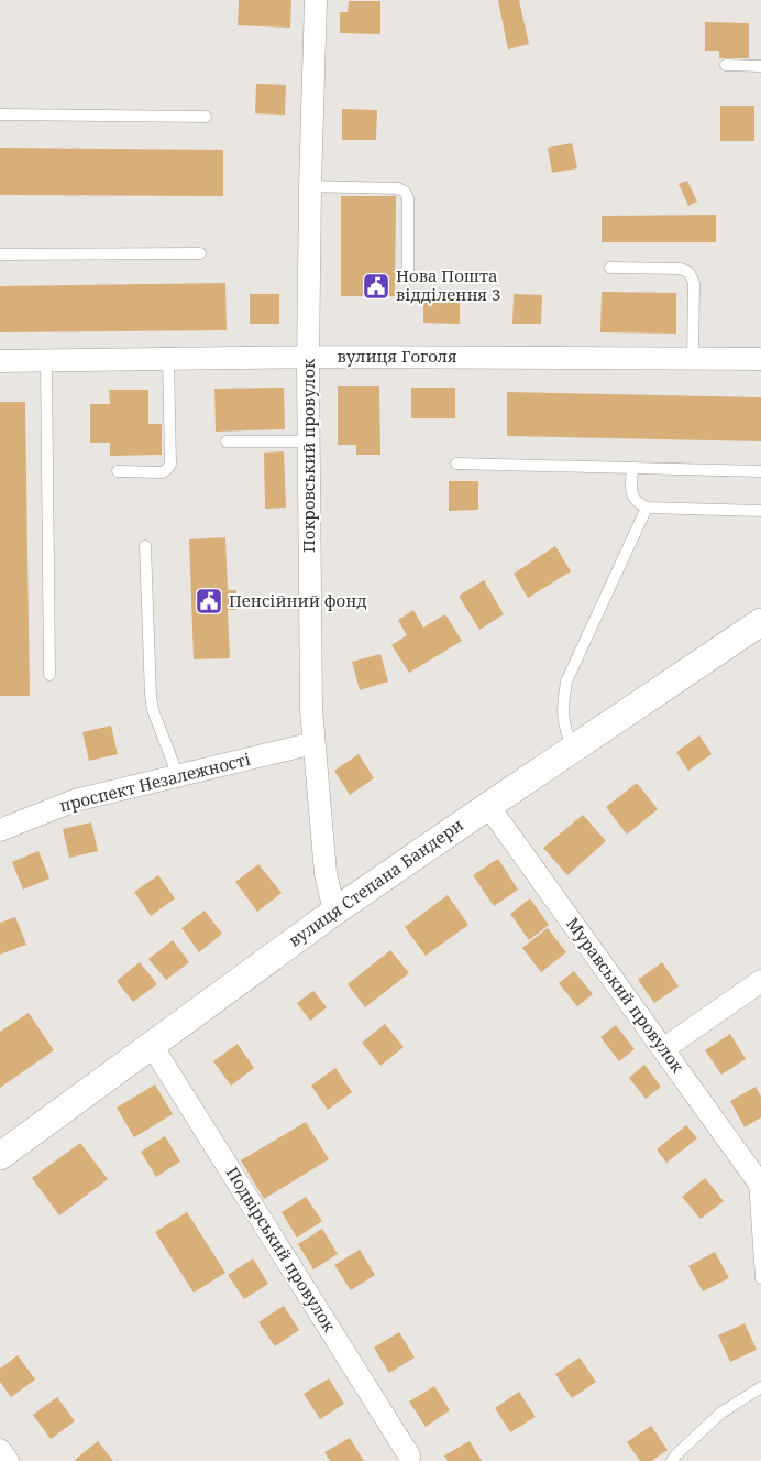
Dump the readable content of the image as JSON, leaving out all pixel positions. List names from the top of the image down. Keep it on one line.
{"streets":{"street":["вулиця Гоголя","Покровський провулок","проспект Незалежності","вулиця Степана Бандери","Муравський провулок","Подвірський провулок"]},"crossings":[["вулиця Гоголя","Покровський провулок"],["Покровський провулок","проспект Незалежності"],["Покровський провулок","вулиця Степана Бандери"],["вулиця Степана Бандери","Муравський провулок"],["вулиця Степана Бандери","Подвірський провулок"]],"places":{"public building":["Нова Пошта відділення 3","Пенсійний фонд"]}}
